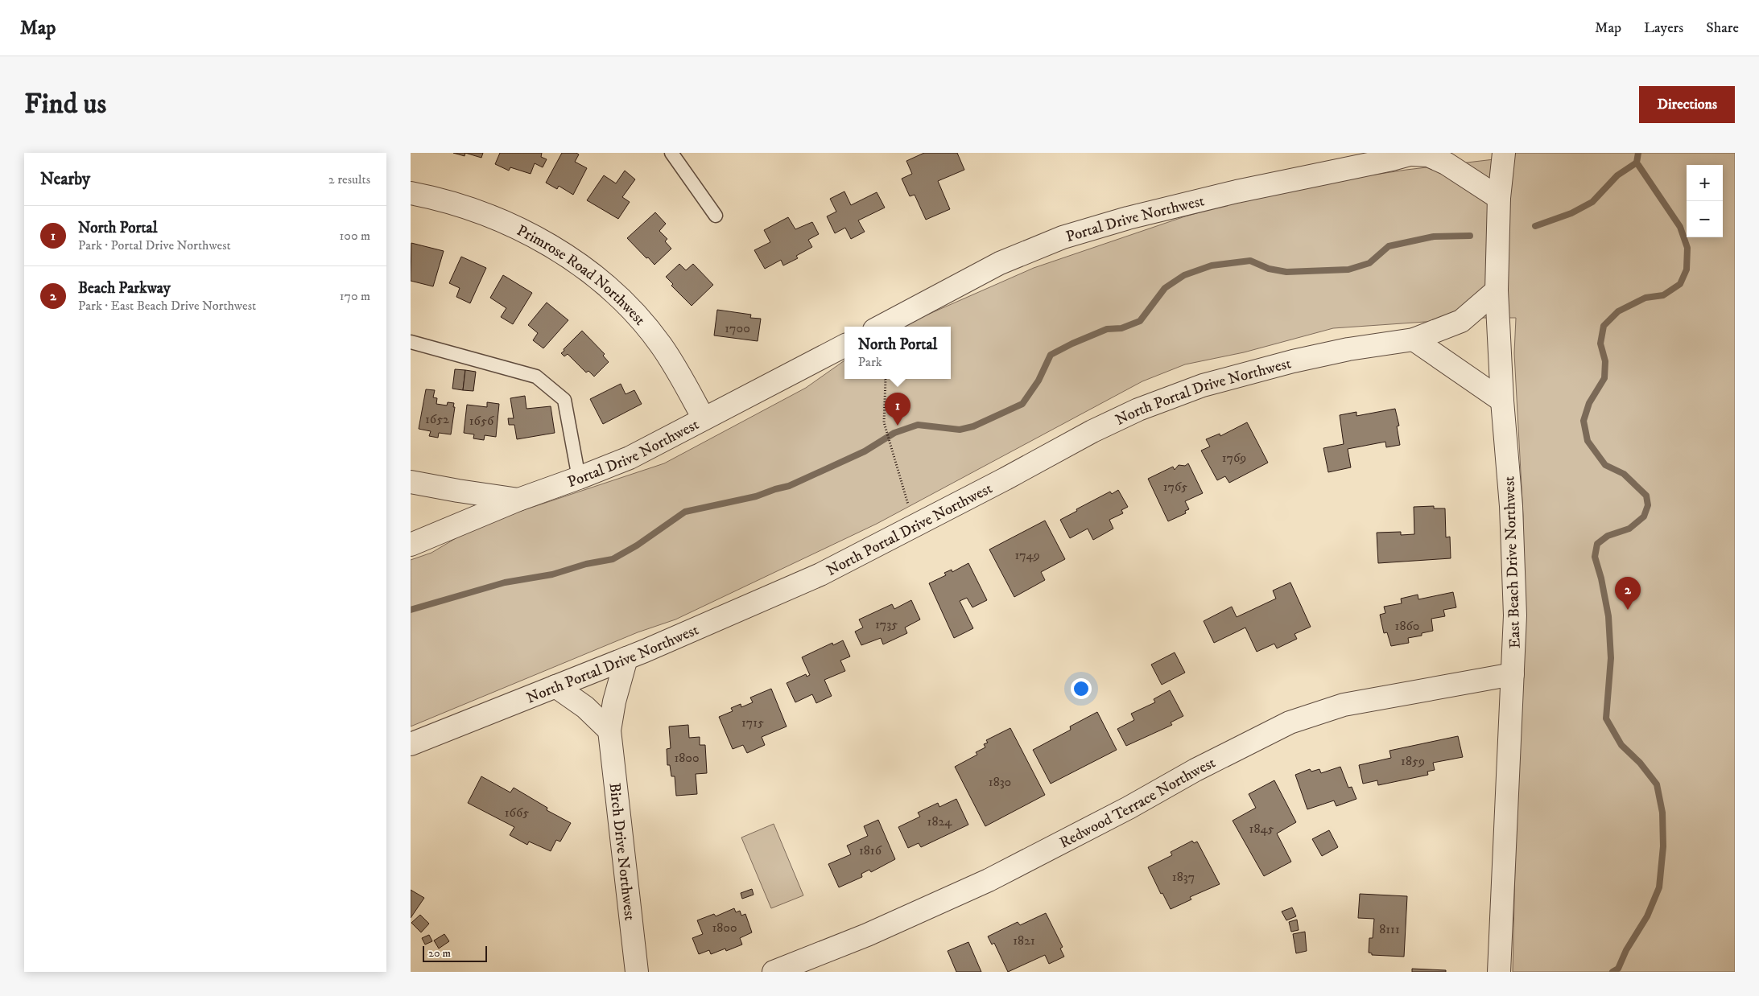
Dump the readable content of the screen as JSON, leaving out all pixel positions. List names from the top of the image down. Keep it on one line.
{"streets":{"street":["Portal Drive Northwest","Primrose Road Northwest","North Portal Drive Northwest","East Beach Drive Northwest","Redwood Terrace Northwest","Birch Drive Northwest"]},"crossings":[["Portal Drive Northwest","Primrose Road Northwest"],["Portal Drive Northwest","East Beach Drive Northwest"],["North Portal Drive Northwest","East Beach Drive Northwest"],["North Portal Drive Northwest","Birch Drive Northwest"],["East Beach Drive Northwest","Redwood Terrace Northwest"]],"house_numbers":["1700","1652","1656","1769","1765","1749","1735","1860","1715","1800","1859","1830","1665","1824","1845","1816","1837","1800","8111","1821"],"scale_bar":"20 m","page":{"header":"Map","nav":["Map","Layers","Share"],"buttons":"Directions","title":"Find us","heading":["Nearby","2 results"],"map_buttons":["+","−"],"list":[{"mark":"1","name":"North Portal","note":"Park · Portal Drive Northwest","value":"100 m"},{"mark":"2","name":"Beach Parkway","note":"Park · East Beach Drive Northwest","value":"170 m"}],"popup":["North Portal","Park"],"pins":["1","2"],"scale":"20 m"}}
